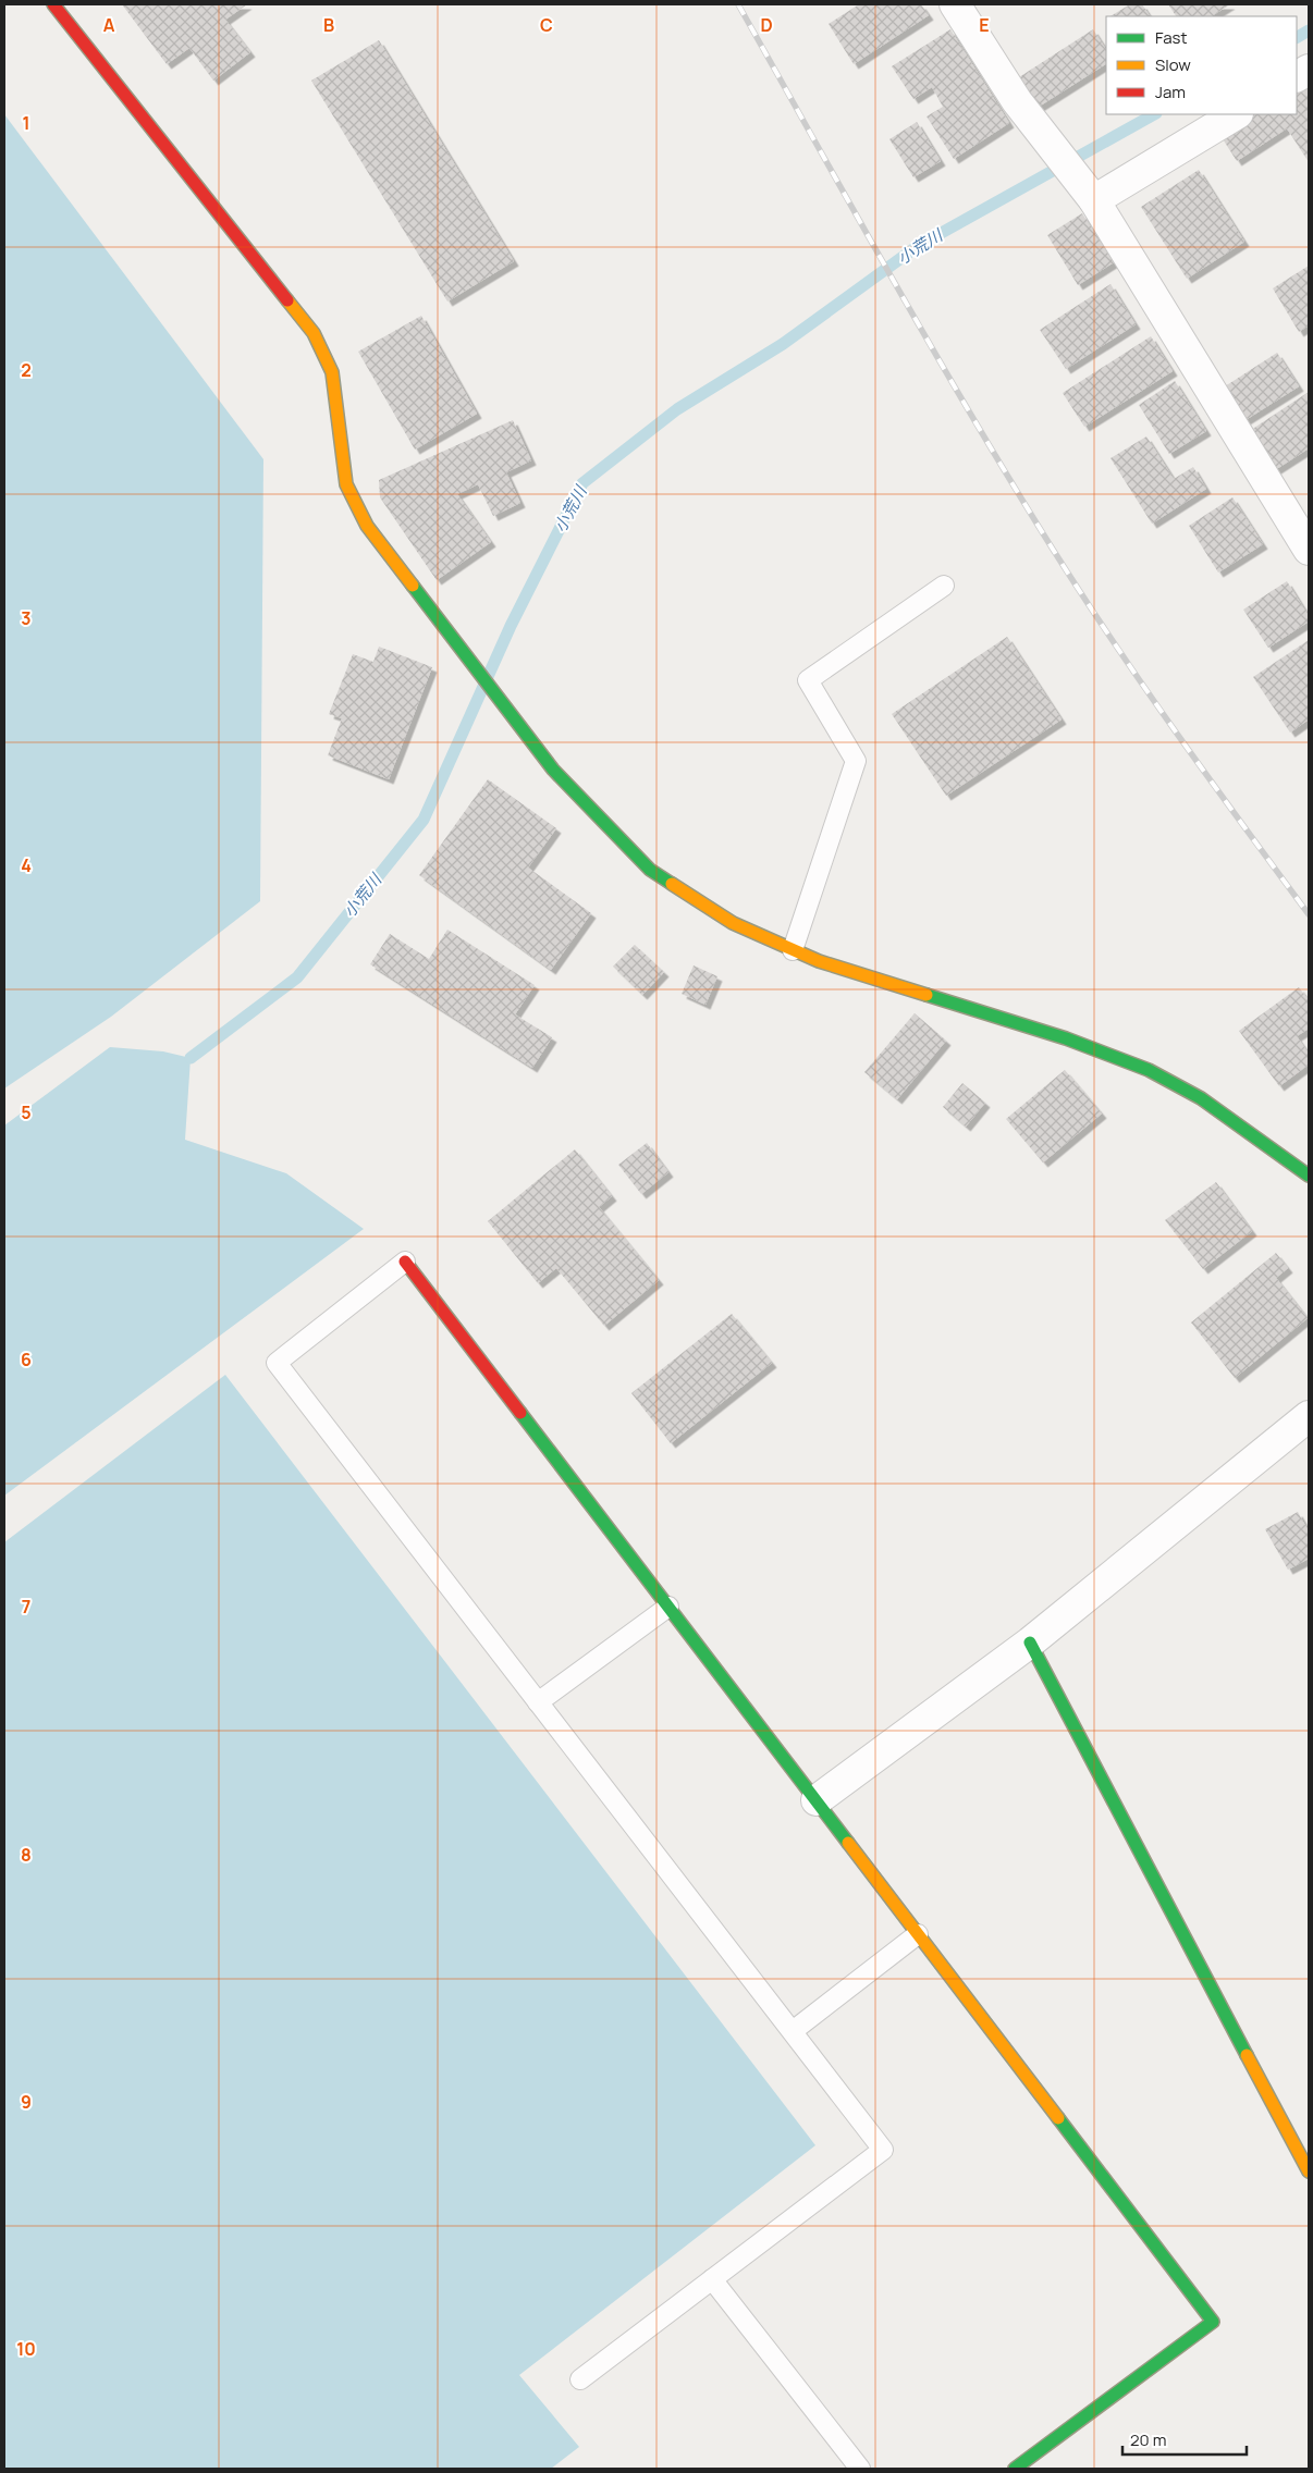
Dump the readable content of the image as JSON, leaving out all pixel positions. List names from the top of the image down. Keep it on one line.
{"water":["小荒川"],"legend":["Fast","Slow","Jam"],"scale_bar":"20 m","grid":{"columns":["A","B","C","D","E"],"rows":["1","2","3","4","5","6","7","8","9","10"]}}
